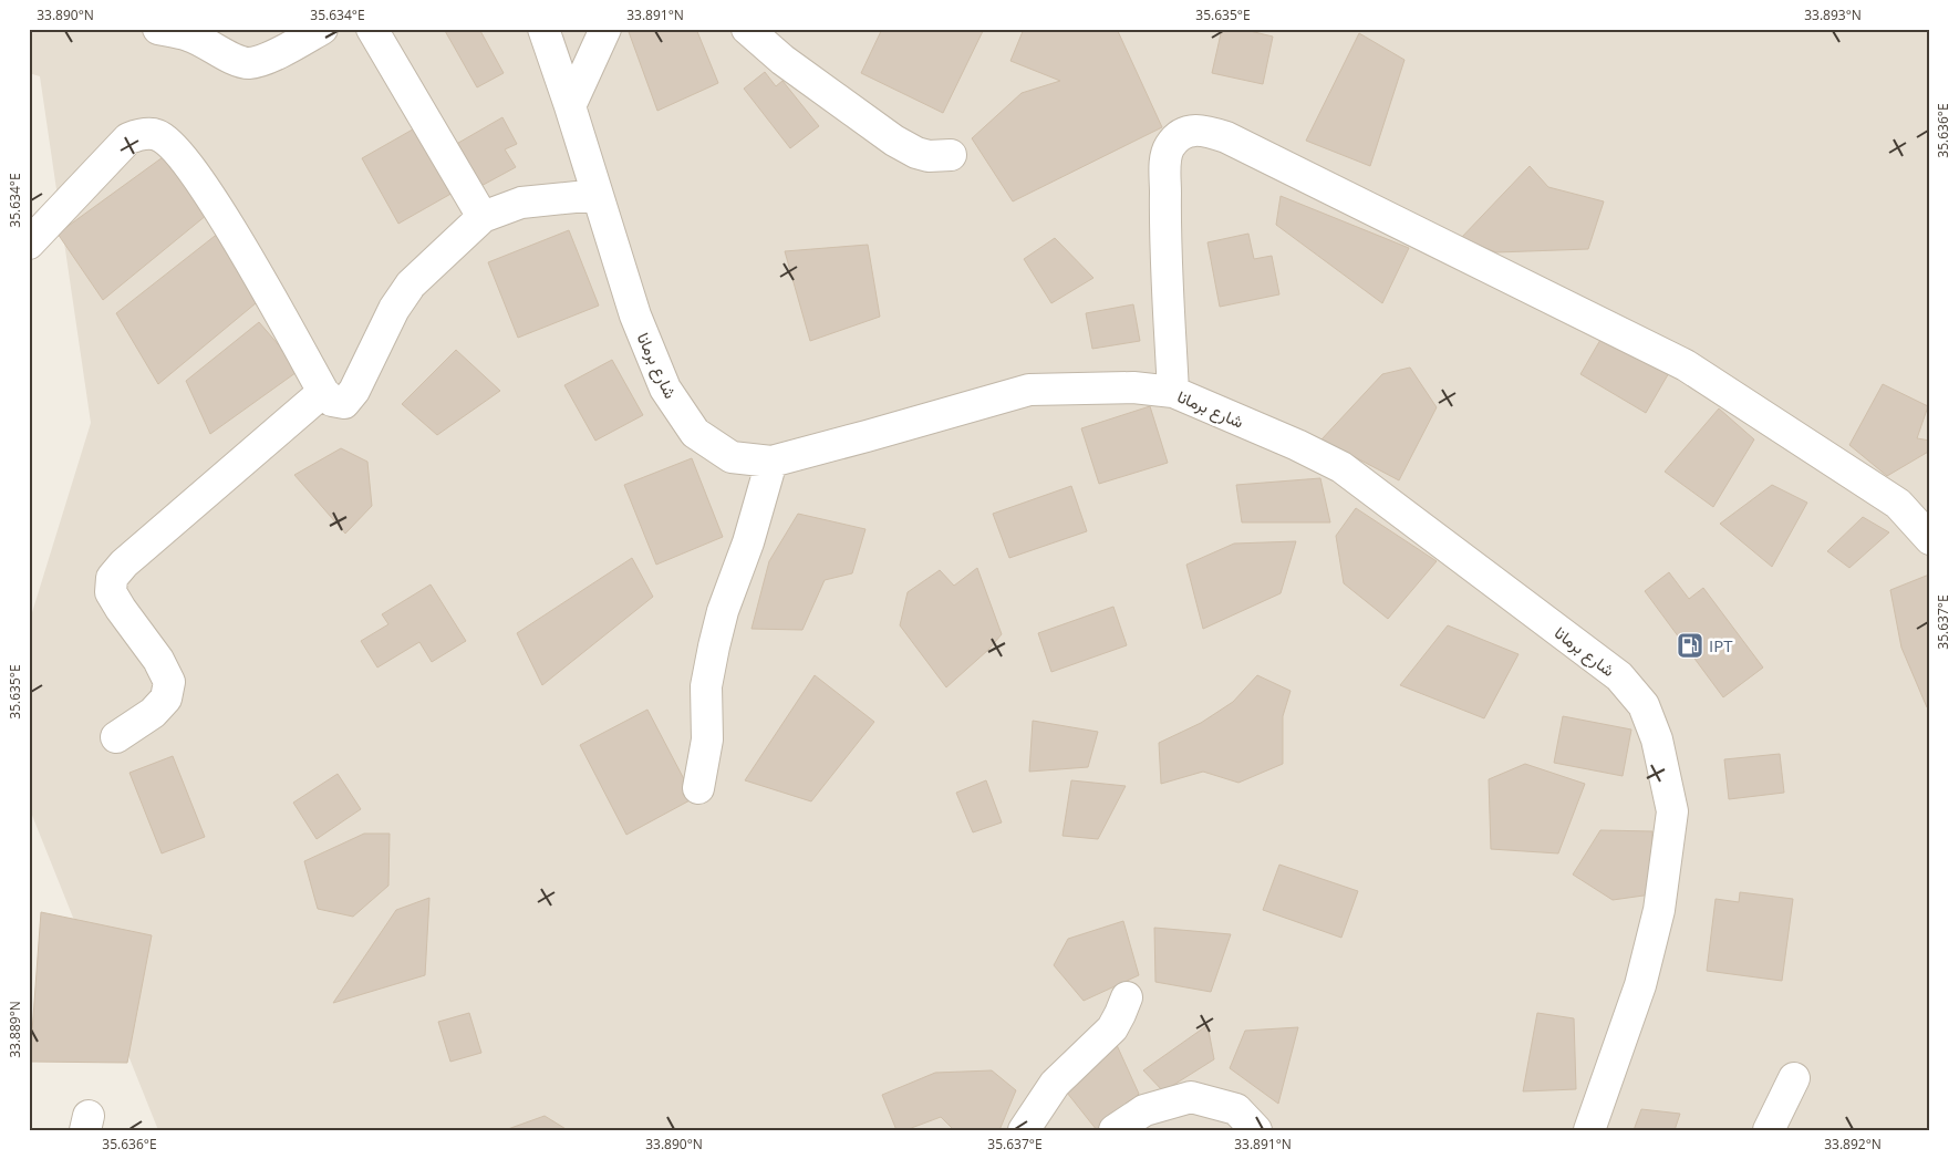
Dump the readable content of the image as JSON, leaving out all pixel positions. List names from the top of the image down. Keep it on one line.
{"streets":{"street":["شارع برمانا"]},"places":{"fuel station":["IPT"]},"coordinates":["33.890°N","35.634°E","33.891°N","35.635°E","33.893°N","35.636°E","35.637°E","33.889°N","33.892°N"]}
